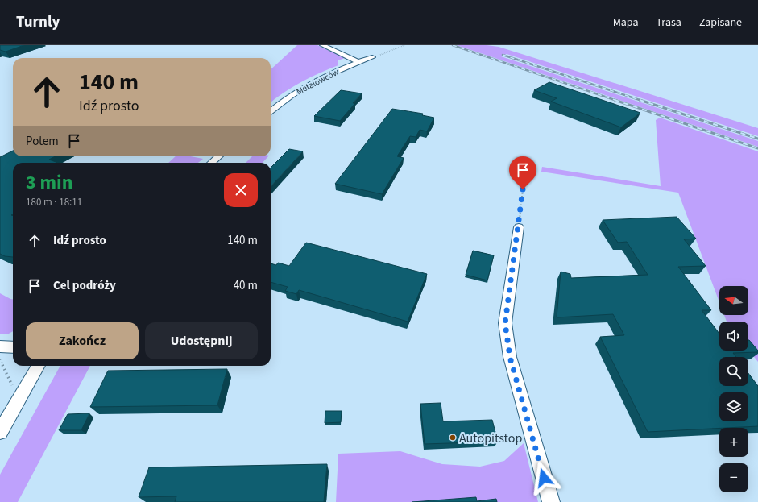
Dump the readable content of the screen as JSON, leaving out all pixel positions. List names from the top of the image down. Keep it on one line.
{"streets":{"street":["Metalowców"]},"places":["Autopitstop"],"north":"left","page":{"header":"Turnly","nav":["Mapa","Trasa","Zapisane"],"turn":["140 m","Idź prosto"],"then":"Potem","heading":["3 min","180 m · 18:11"],"list":[{"name":"Idź prosto","value":"140 m"},{"name":"Cel podróży","value":"40 m"}],"map_buttons":["+","−"],"buttons":["Zakończ","Udostępnij"]}}
